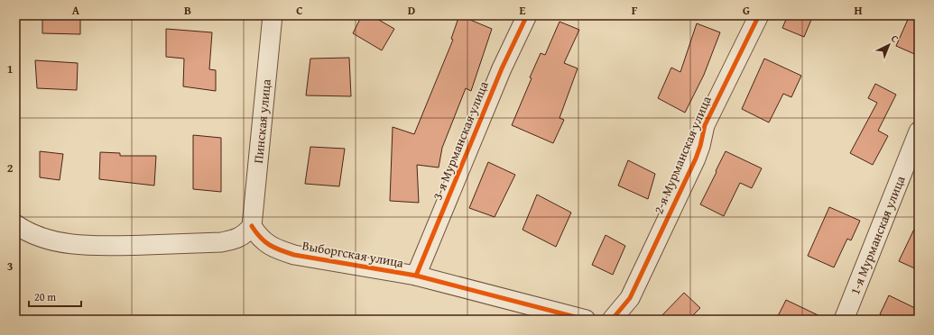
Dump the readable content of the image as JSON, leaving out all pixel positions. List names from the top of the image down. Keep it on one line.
{"streets":{"street":["Пинская улица","3-я Мурманская улица","2-я Мурманская улица","1-я Мурманская улица","Выборгская улица"]},"crossings":[["Пинская улица","Выборгская улица"],["3-я Мурманская улица","Выборгская улица"]],"scale_bar":"20 m","north":"top right","grid":{"columns":["A","B","C","D","E","F","G","H"],"rows":["1","2","3"]}}
